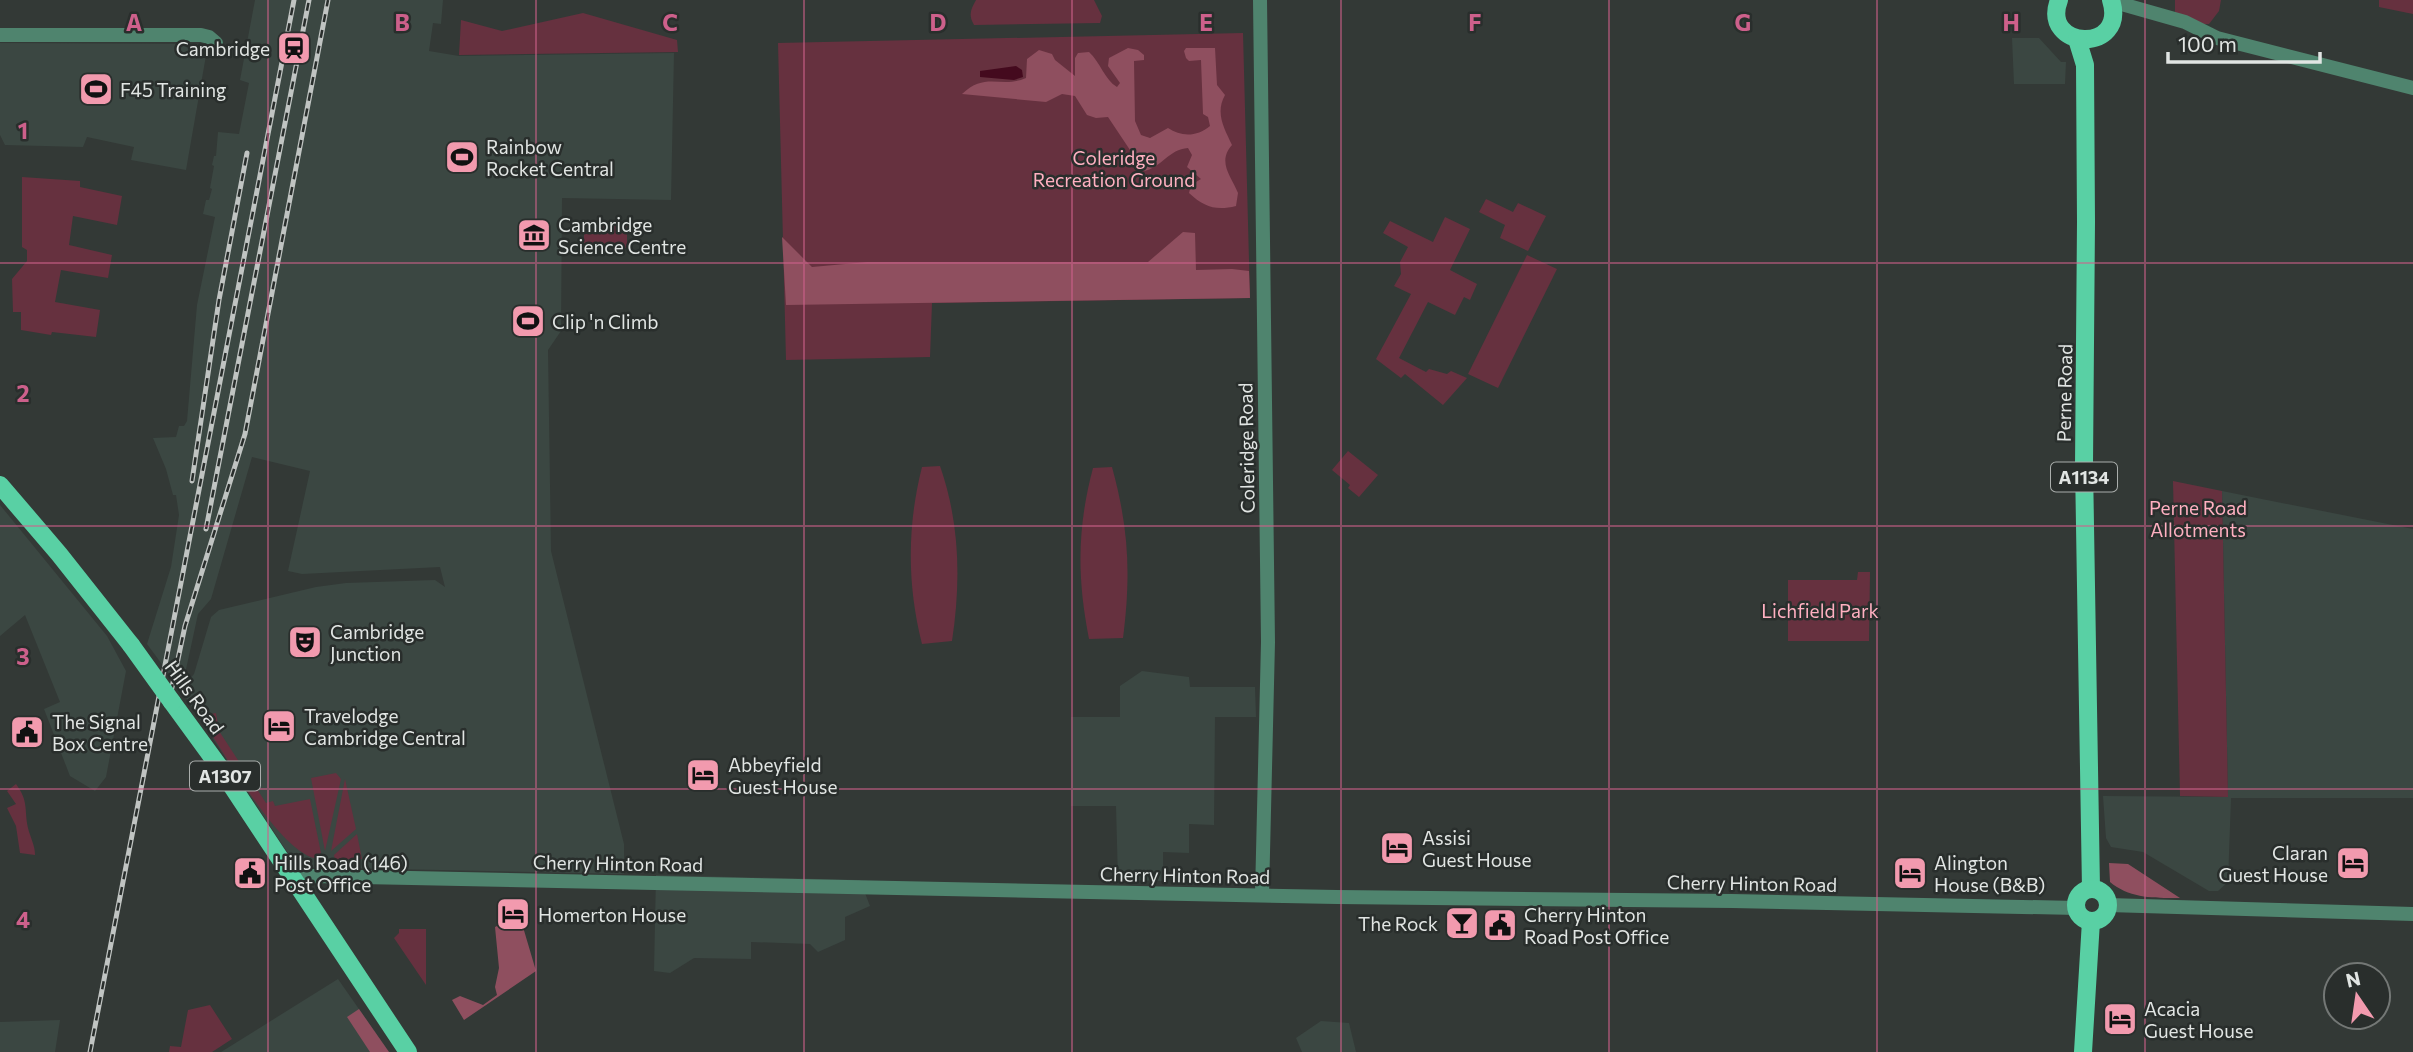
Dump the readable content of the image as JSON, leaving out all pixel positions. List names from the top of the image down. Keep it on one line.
{"streets":{"main road":["Perne Road","A1134","Hills Road","A1307"],"street":["Coleridge Road","Cherry Hinton Road"]},"crossings":[["Perne Road","Cherry Hinton Road"],["Coleridge Road","Cherry Hinton Road"],["Hills Road","Cherry Hinton Road"]],"parks":["Coleridge Recreation Ground","Perne Road Allotments","Lichfield Park"],"places":{"station":["Cambridge"],"sports":["F45 Training","Rainbow Rocket Central","Clip 'n Climb"],"museum":["Cambridge Science Centre"],"theatre":["Cambridge Junction"],"hotel":["Travelodge Cambridge Central","Abbeyfield Guest House","Assisi Guest House","Claran Guest House","Alington House (B&B)","Homerton House","Acacia Guest House"],"public building":["The Signal Box Centre","Hills Road (146) Post Office","Cherry Hinton Road Post Office"],"bar":["The Rock"]},"scale_bar":"100 m","north":"top","grid":{"columns":["A","B","C","D","E","F","G","H"],"rows":["1","2","3","4"]}}
